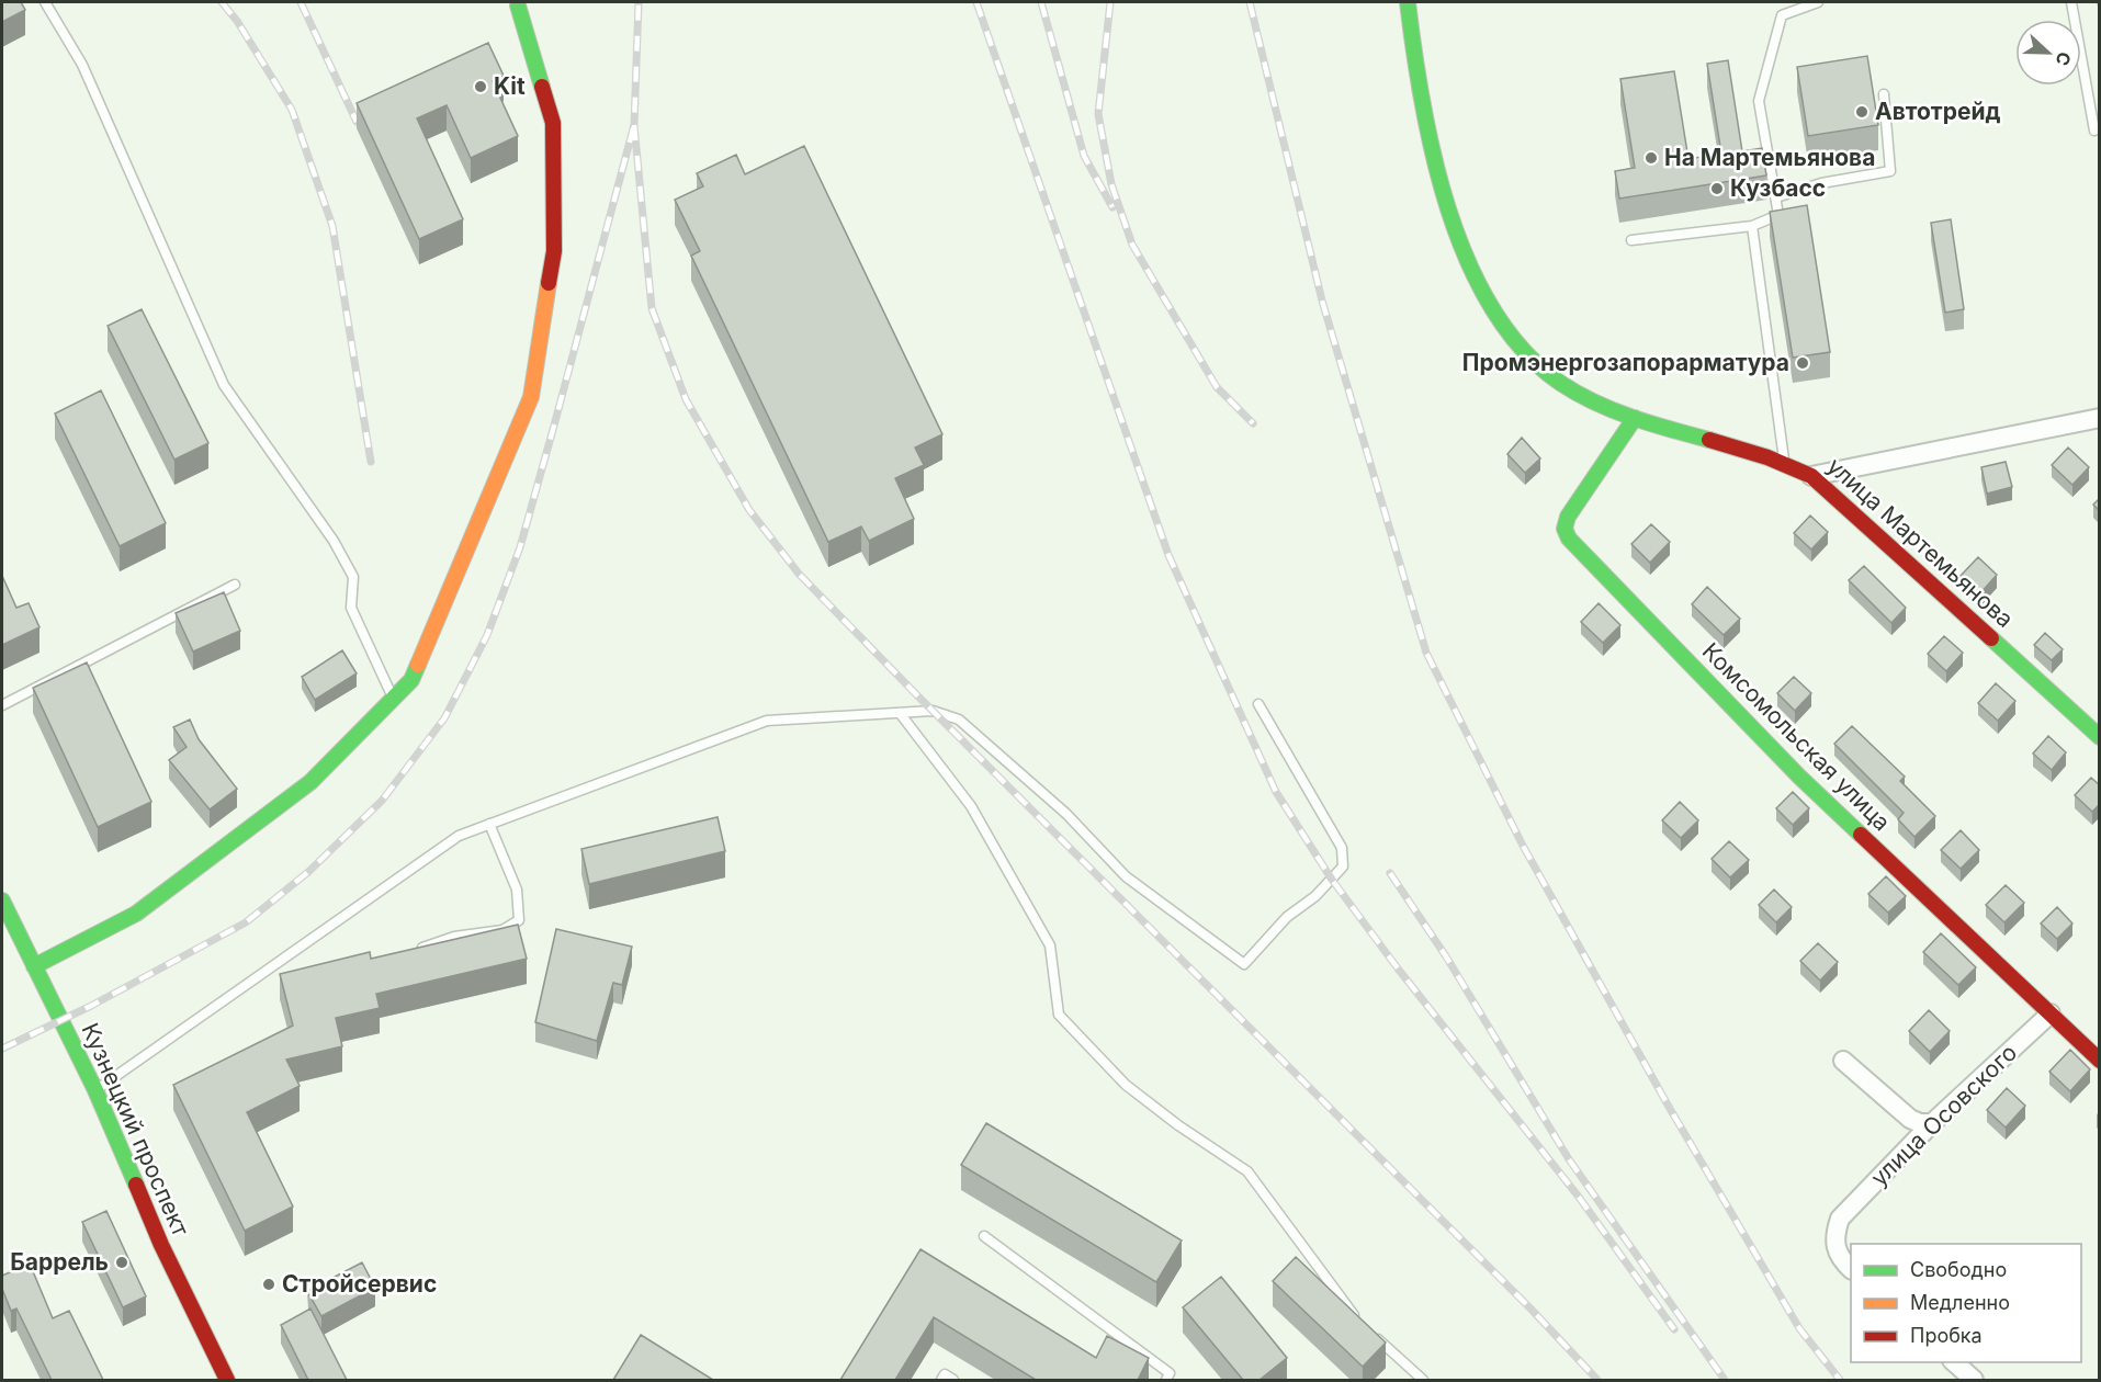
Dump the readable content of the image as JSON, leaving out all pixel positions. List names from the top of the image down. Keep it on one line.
{"streets":{"street":["улица Мартемьянова","Комсомольская улица","улица Осовского","Кузнецкий проспект"]},"crossings":[["улица Мартемьянова","Комсомольская улица"],["Комсомольская улица","улица Осовского"]],"places":["Kit","Автотрейд","На Мартемьянова","Кузбасс","Промэнергозапорарматура","Баррель","Стройсервис"],"legend":["Свободно","Медленно","Пробка"],"north":"right"}
